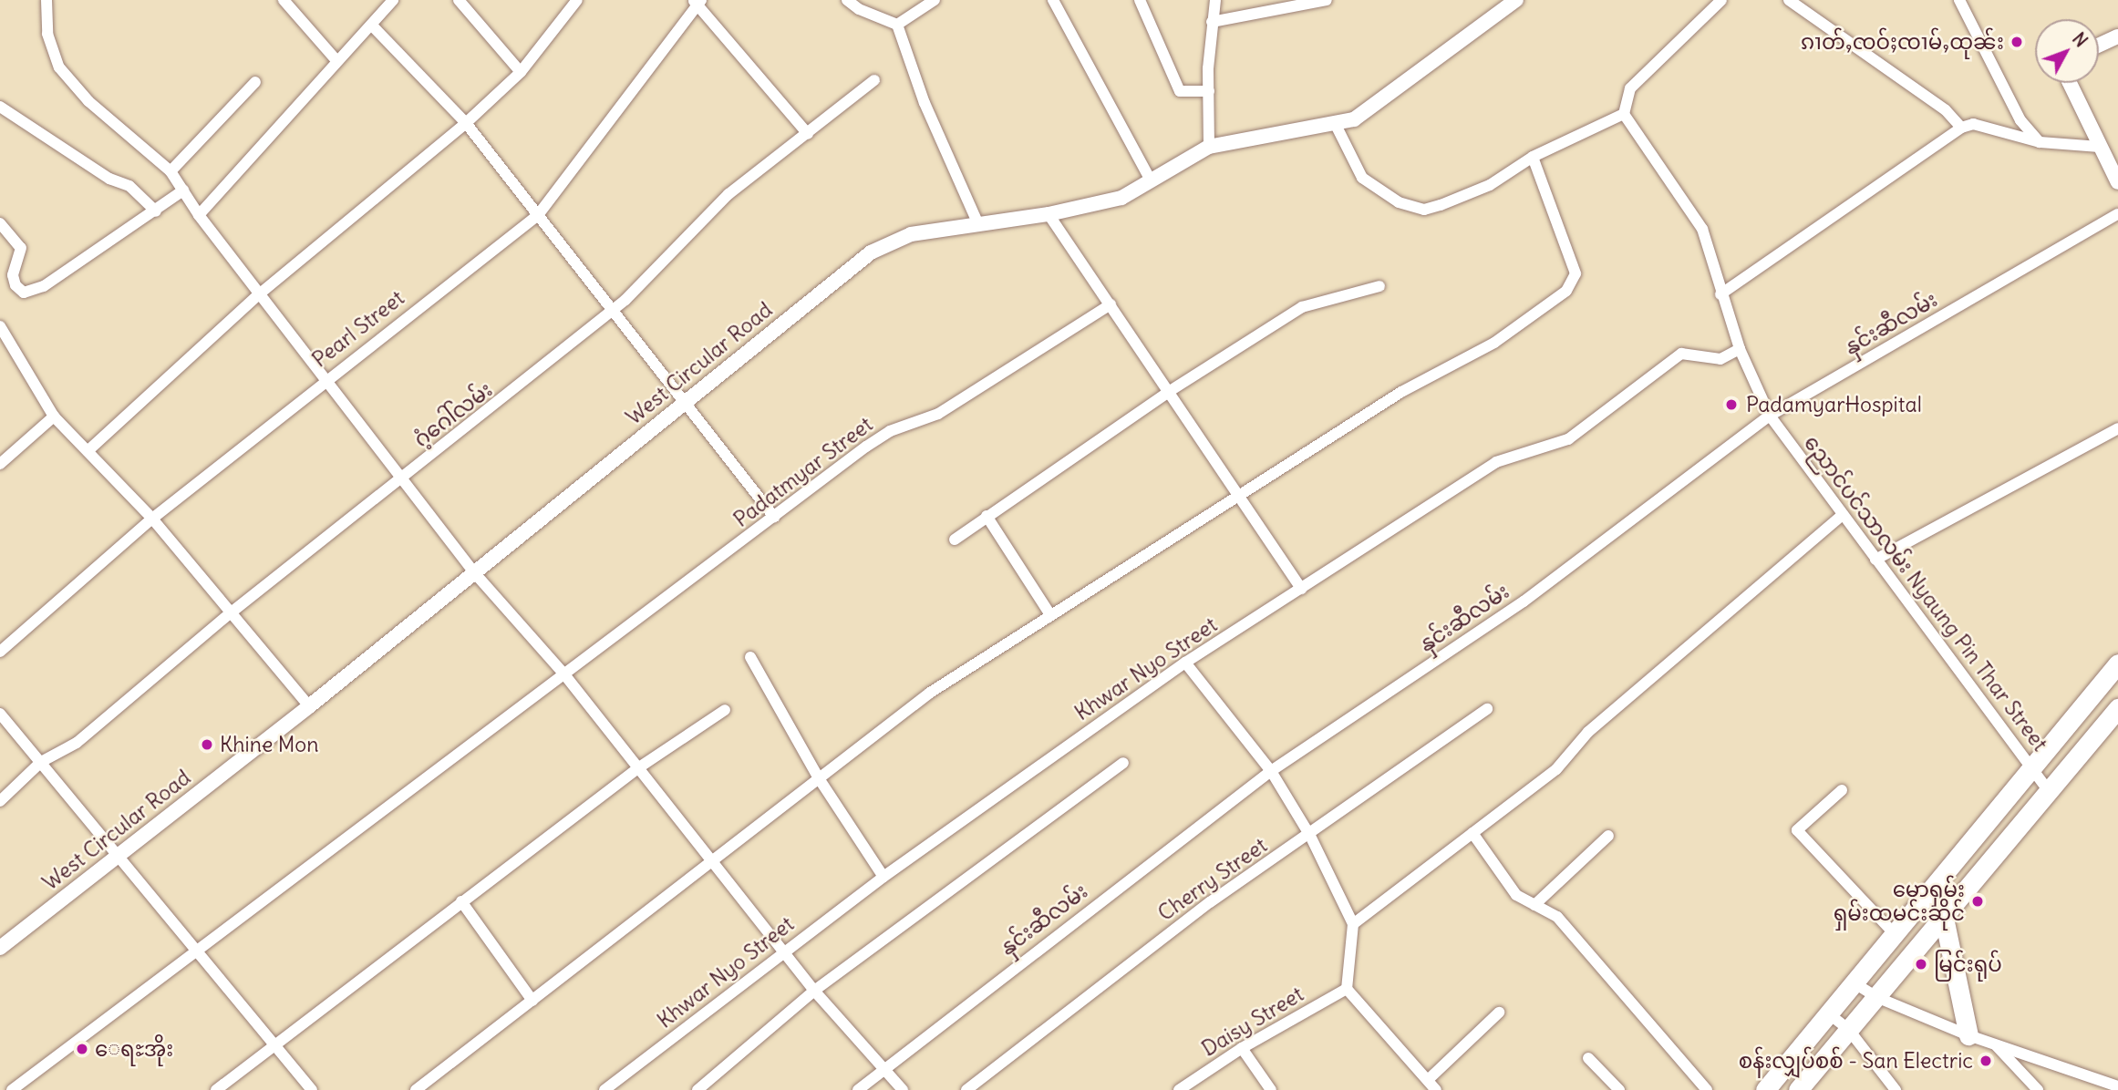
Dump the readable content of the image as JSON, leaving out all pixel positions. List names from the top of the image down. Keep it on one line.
{"streets":{"street":["နှင်းဆီလမ်း","Pearl Street","West Circular Road","ဂံ့ဂေါ်လမ်း","Padatmyar Street","ညောင်ပင်သာလမ်း Nyaung Pin Thar Street","Khwar Nyo Street","Cherry Street","Daisy Street"]},"crossings":[["နှင်းဆီလမ်း","ညောင်ပင်သာလမ်း Nyaung Pin Thar Street"],["ညောင်ပင်သာလမ်း Nyaung Pin Thar Street","Khwar Nyo Street"]],"places":["ၵၢတ်ႇၸဝ်ႈၸၢမ်ႇထုၼ်း","PadamyarHospital","Khine Mon","မောရှမ်း ရှမ်းထမင်းဆိုင်","မြင်းရုပ်","ေရႊအိုး","စန်းလျှပ်စစ် - San Electric"],"north":"top right"}
